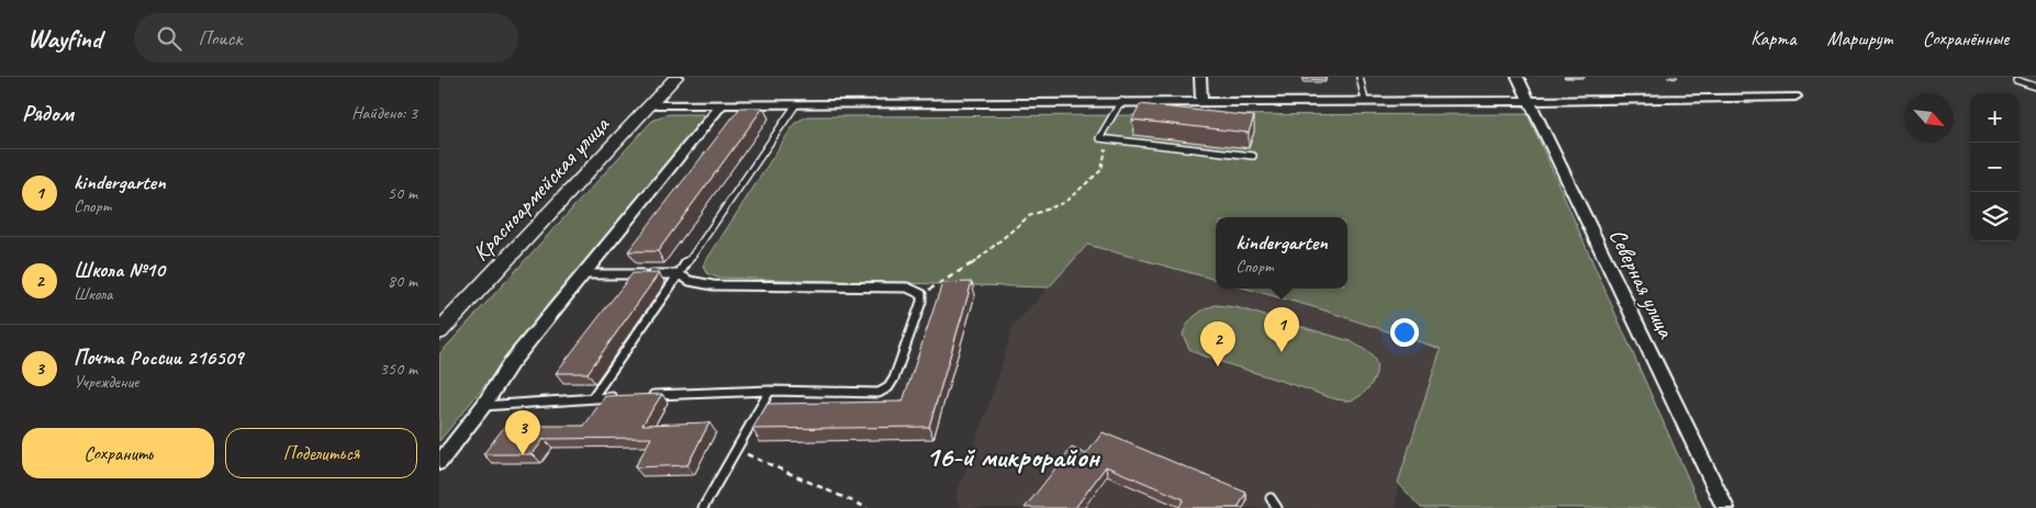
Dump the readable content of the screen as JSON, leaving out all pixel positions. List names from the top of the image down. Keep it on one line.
{"streets":{"main road":["Красноармейская улица"],"street":["Северная улица"]},"districts":["16-й микрорайон"],"north":"bottom right","page":{"header":"Wayfind","search":"Поиск","nav":["Карта","Маршрут","Сохранённые"],"heading":["Рядом","Найдено: 3"],"map_buttons":["+","−"],"list":[{"mark":"1","name":"kindergarten","note":"Спорт","value":"50 m"},{"mark":"2","name":"Школа №10","note":"Школа","value":"80 m"},{"mark":"3","name":"Почта России 216509","note":"Учреждение","value":"350 m"}],"popup":["kindergarten","Спорт"],"pins":["1","2","3"],"buttons":["Сохранить","Поделиться"]}}
